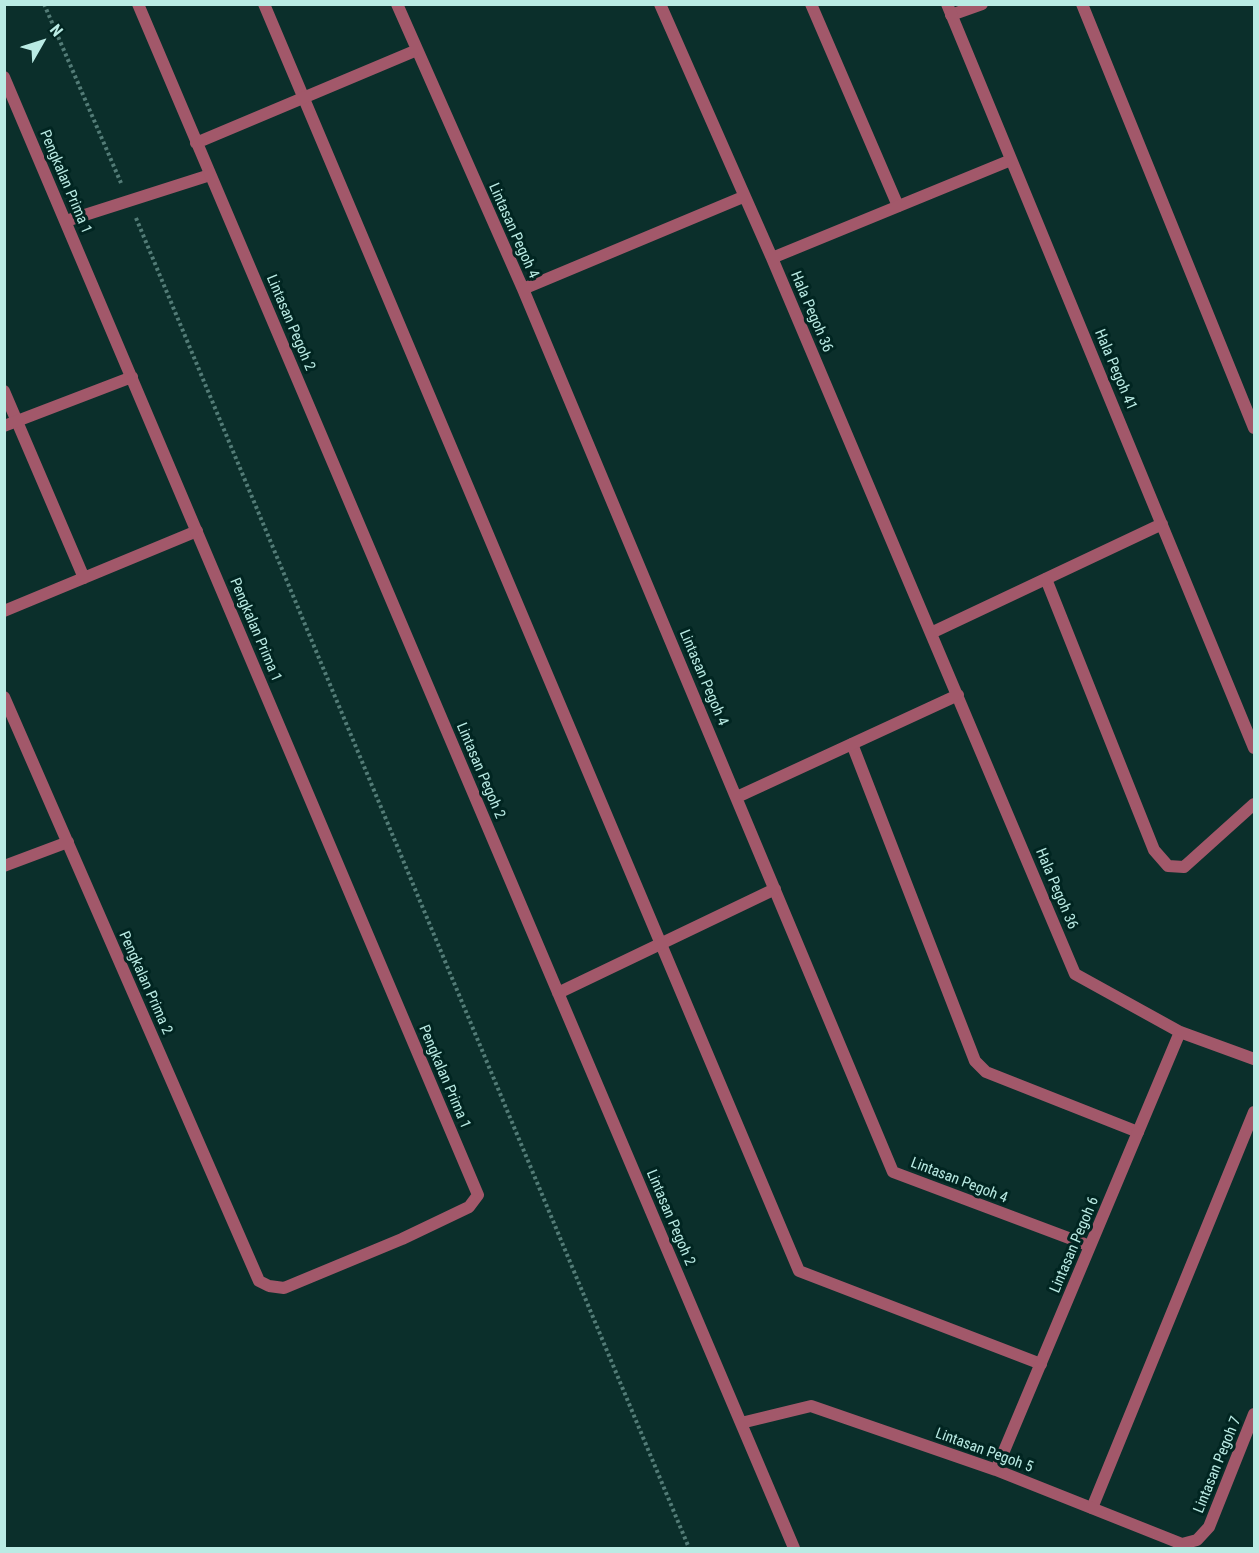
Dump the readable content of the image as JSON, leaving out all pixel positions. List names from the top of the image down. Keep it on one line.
{"streets":{"street":["Pengkalan Prima 1","Lintasan Pegoh 4","Hala Pegoh 36","Lintasan Pegoh 2","Hala Pegoh 41","Pengkalan Prima 2","Lintasan Pegoh 6","Lintasan Pegoh 5","Lintasan Pegoh 7"]},"crossings":[["Pengkalan Prima 1","Pengkalan Prima 2"],["Lintasan Pegoh 4","Lintasan Pegoh 6"],["Hala Pegoh 36","Lintasan Pegoh 6"],["Lintasan Pegoh 2","Lintasan Pegoh 5"],["Lintasan Pegoh 6","Lintasan Pegoh 5"],["Lintasan Pegoh 5","Lintasan Pegoh 7"]],"north":"top right"}
